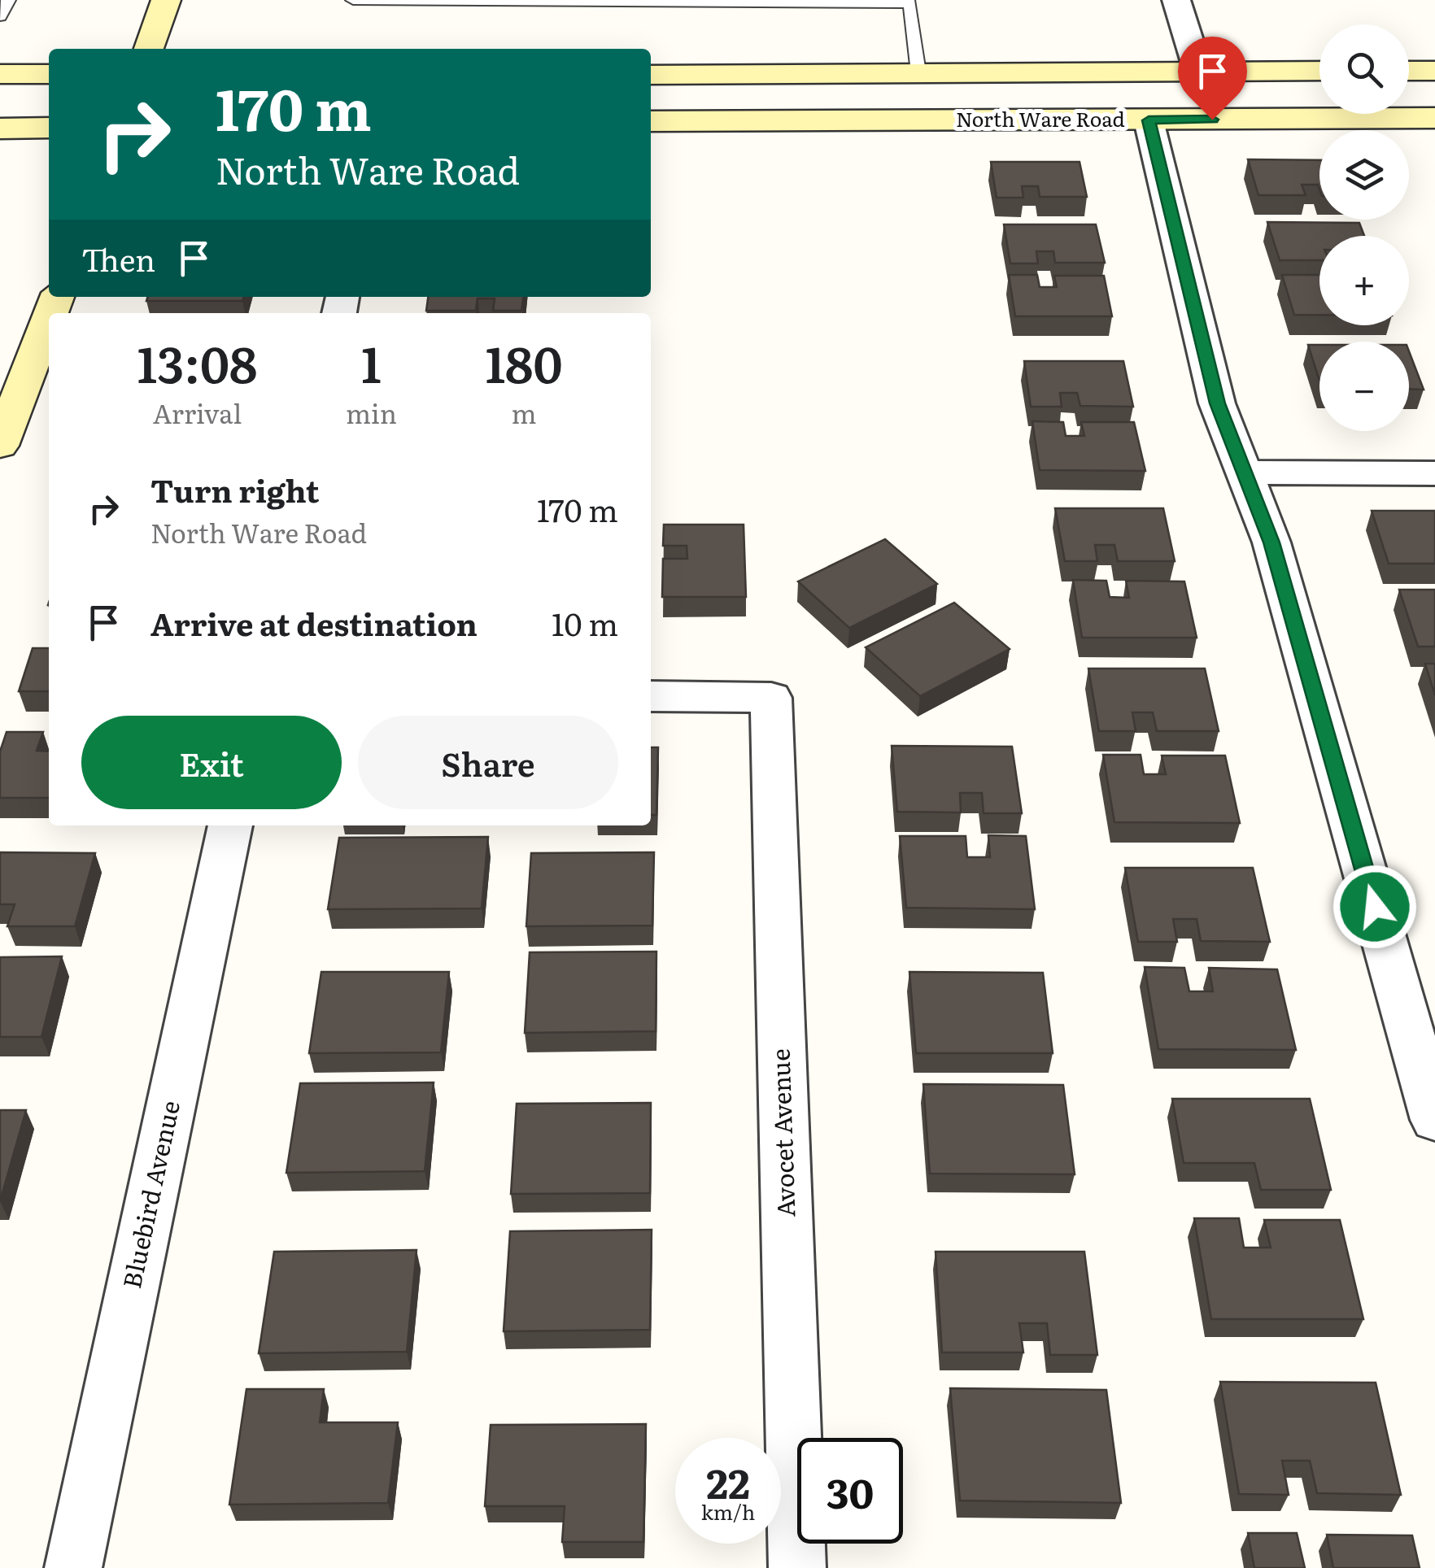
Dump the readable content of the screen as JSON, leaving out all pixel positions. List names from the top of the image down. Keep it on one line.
{"streets":{"main road":["North Ware Road"],"street":["Avocet Avenue","Bluebird Avenue"]},"page":{"map_buttons":["+","−"],"turn":["170 m","North Ware Road"],"then":"Then","eta":["13:08","Arrival","1","min","180","m"],"list":[{"name":"Turn right","note":"North Ware Road","value":"170 m"},{"name":"Arrive at destination","value":"10 m"}],"buttons":["Exit","Share"],"speed":"22 km/h","limit":"30"}}
